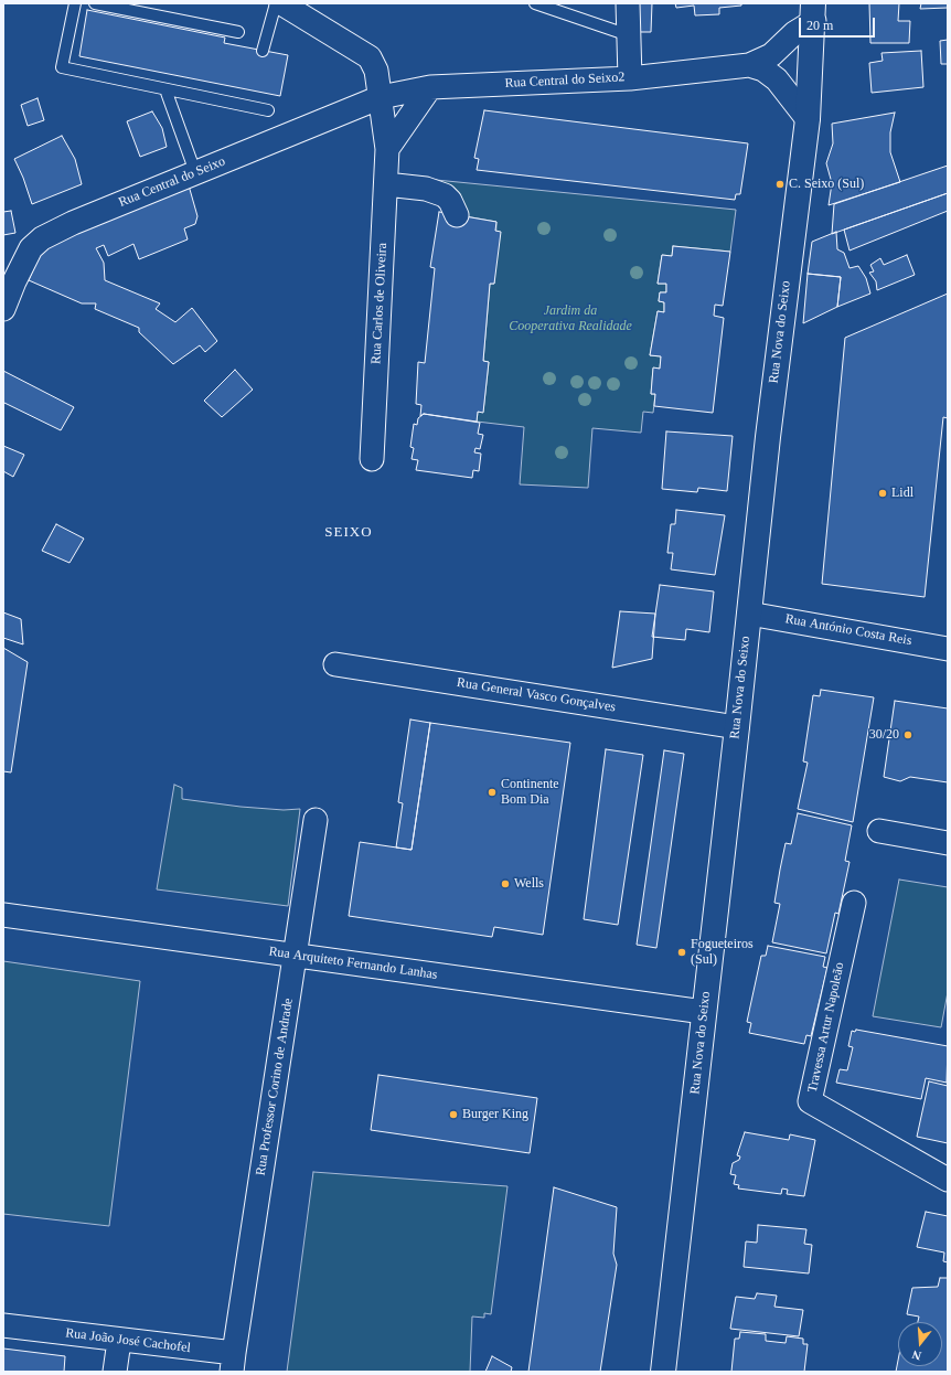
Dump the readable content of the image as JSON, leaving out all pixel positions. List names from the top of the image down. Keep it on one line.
{"streets":{"main road":["Rua Nova do Seixo"],"street":["Rua Central do Seixo2","Rua Central do Seixo","Rua Carlos de Oliveira","Rua António Costa Reis","Rua General Vasco Gonçalves","Rua Arquiteto Fernando Lanhas","Travessa Artur Napoleão","Rua Professor Corino de Andrade","Rua João José Cachofel"]},"crossings":[["Rua Central do Seixo2","Rua Central do Seixo"],["Rua Central do Seixo2","Rua Carlos de Oliveira"],["Rua Central do Seixo2","Rua Nova do Seixo"],["Rua Central do Seixo","Rua Carlos de Oliveira"],["Rua Nova do Seixo","Rua António Costa Reis"],["Rua Nova do Seixo","Rua General Vasco Gonçalves"],["Rua Nova do Seixo","Rua Arquiteto Fernando Lanhas"],["Rua Arquiteto Fernando Lanhas","Rua Professor Corino de Andrade"],["Rua Professor Corino de Andrade","Rua João José Cachofel"]],"districts":["SEIXO"],"parks":["Jardim da Cooperativa Realidade"],"places":["C. Seixo (Sul)","Lidl","30/20","Continente Bom Dia","Wells","Fogueteiros (Sul)","Burger King"],"scale_bar":"20 m","north":"bottom"}
